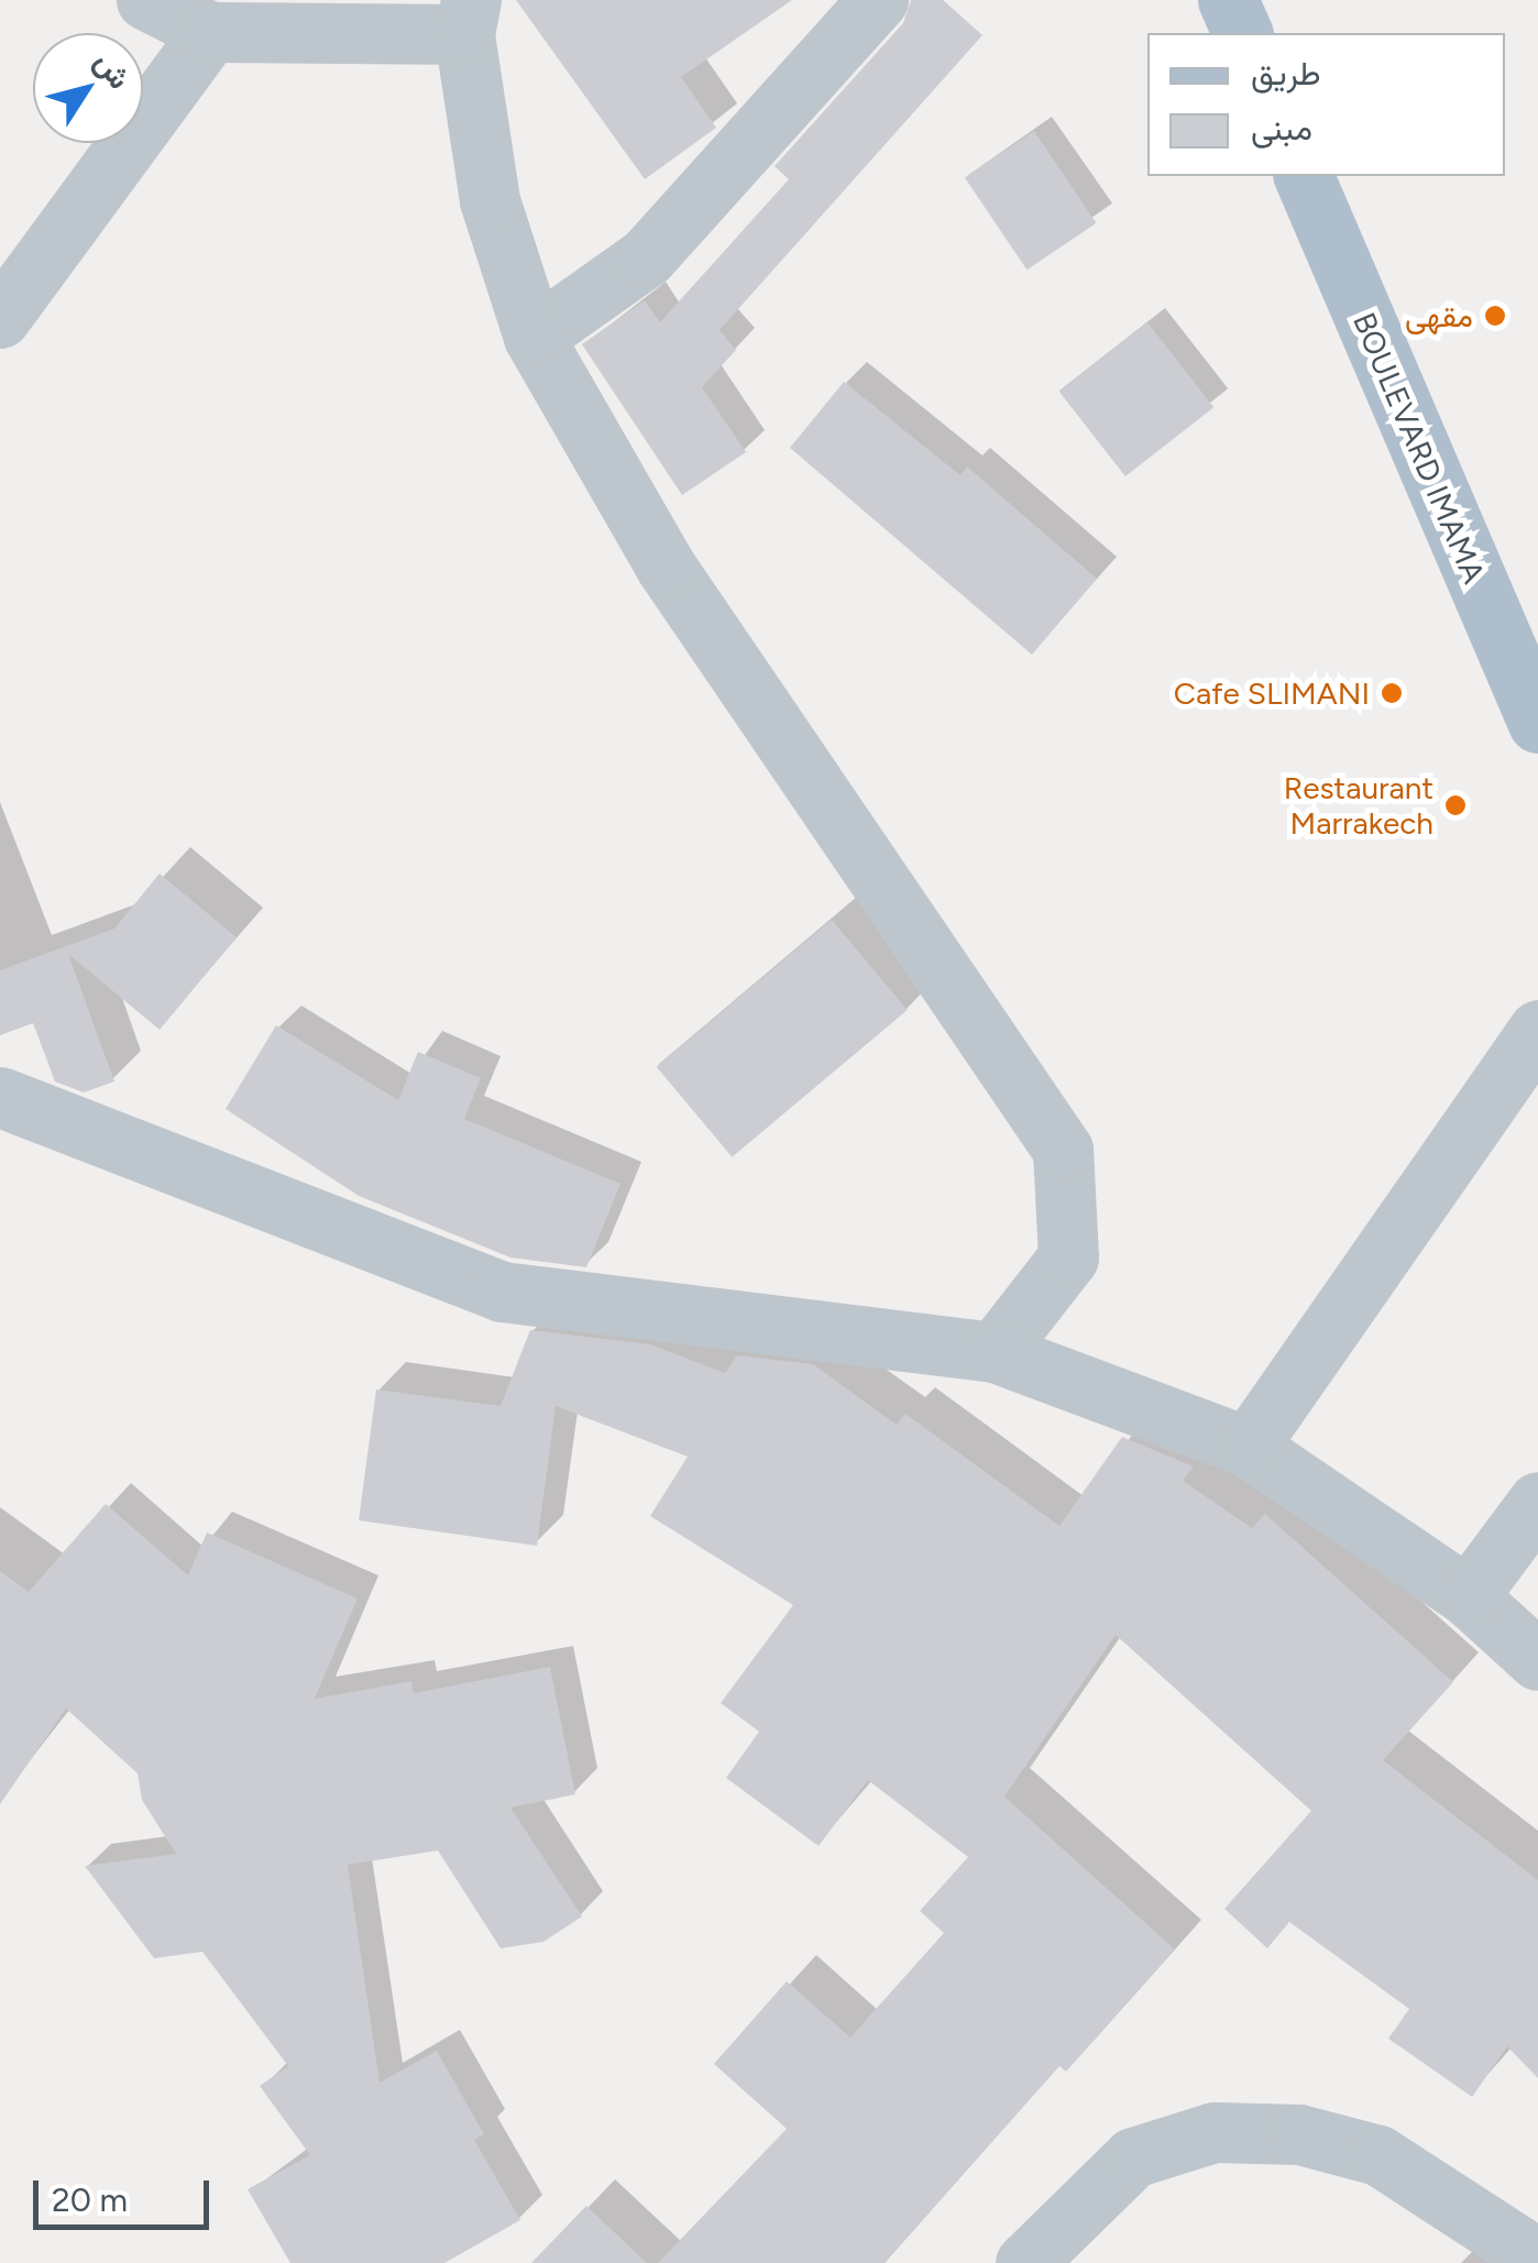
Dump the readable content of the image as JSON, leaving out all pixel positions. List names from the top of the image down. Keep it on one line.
{"streets":{"main road":["BOULEVARD IMAMA"]},"places":["مقهى","Cafe SLIMANI","Restaurant Marrakech"],"legend":["طريق","مبنى"],"scale_bar":"20 m","north":"top right"}
